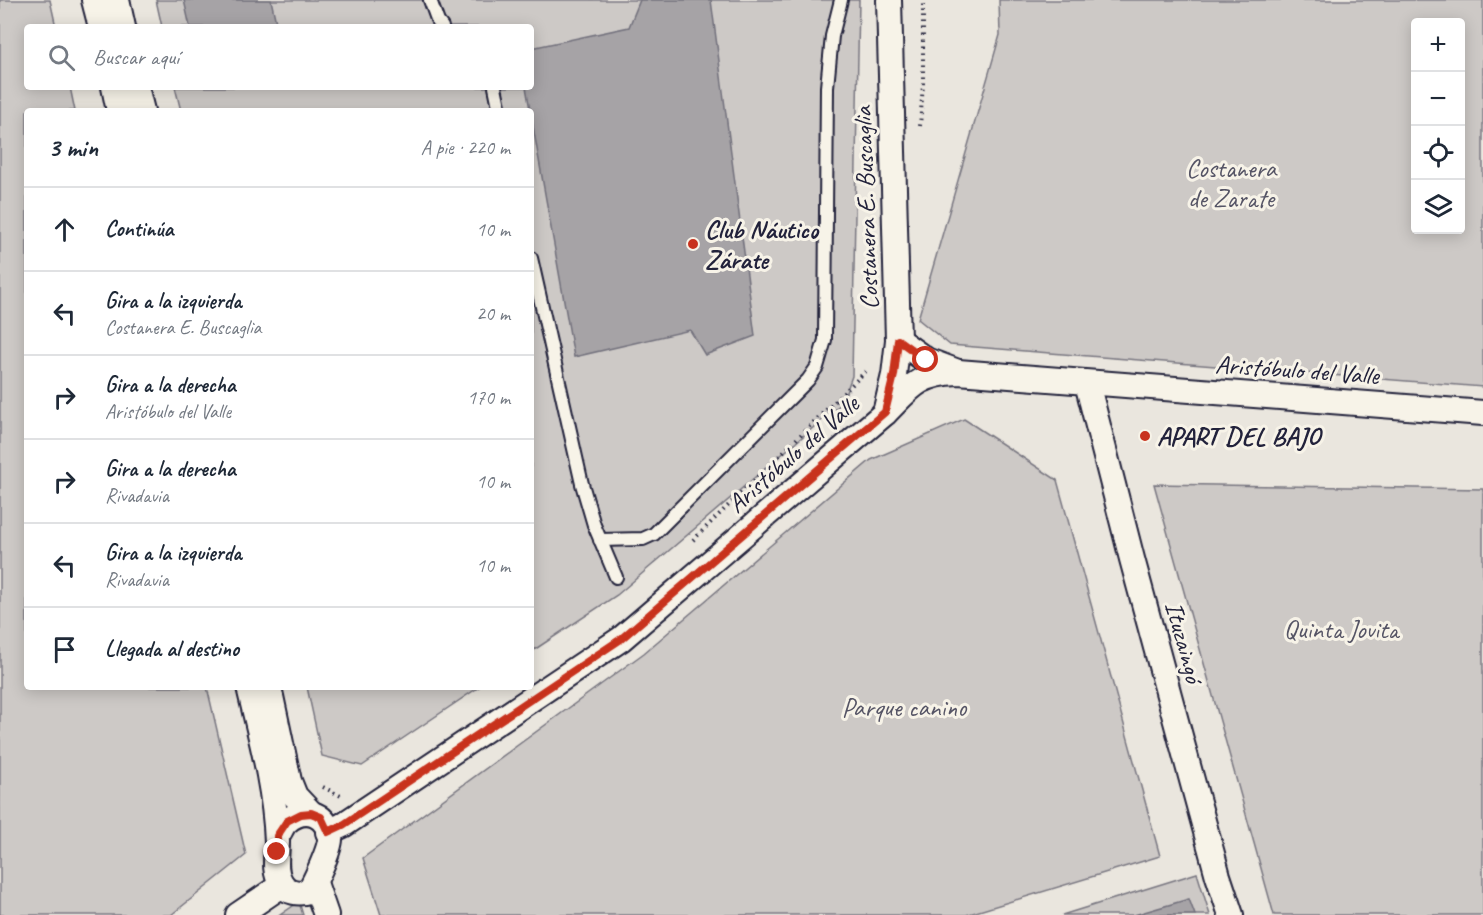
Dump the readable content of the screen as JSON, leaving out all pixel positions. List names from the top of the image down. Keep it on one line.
{"streets":{"street":["Costanera E. Buscaglia","Aristóbulo del Valle","Ituzaingó"]},"crossings":[["Costanera E. Buscaglia","Aristóbulo del Valle"],["Aristóbulo del Valle","Ituzaingó"]],"parks":["Costanera de Zarate","Quinta Jovita","Parque canino"],"places":["Club Náutico Zárate","APART DEL BAJO"],"page":{"map_buttons":["+","−"],"search":"Buscar aquí","heading":["3 min","A pie · 220 m"],"list":[["Continúa","10 m"],["Gira a la izquierda","Costanera E. Buscaglia","20 m"],["Gira a la derecha","Aristóbulo del Valle","170 m"],["Gira a la derecha","Rivadavia","10 m"],["Gira a la izquierda","Rivadavia","10 m"],"Llegada al destino"]}}
